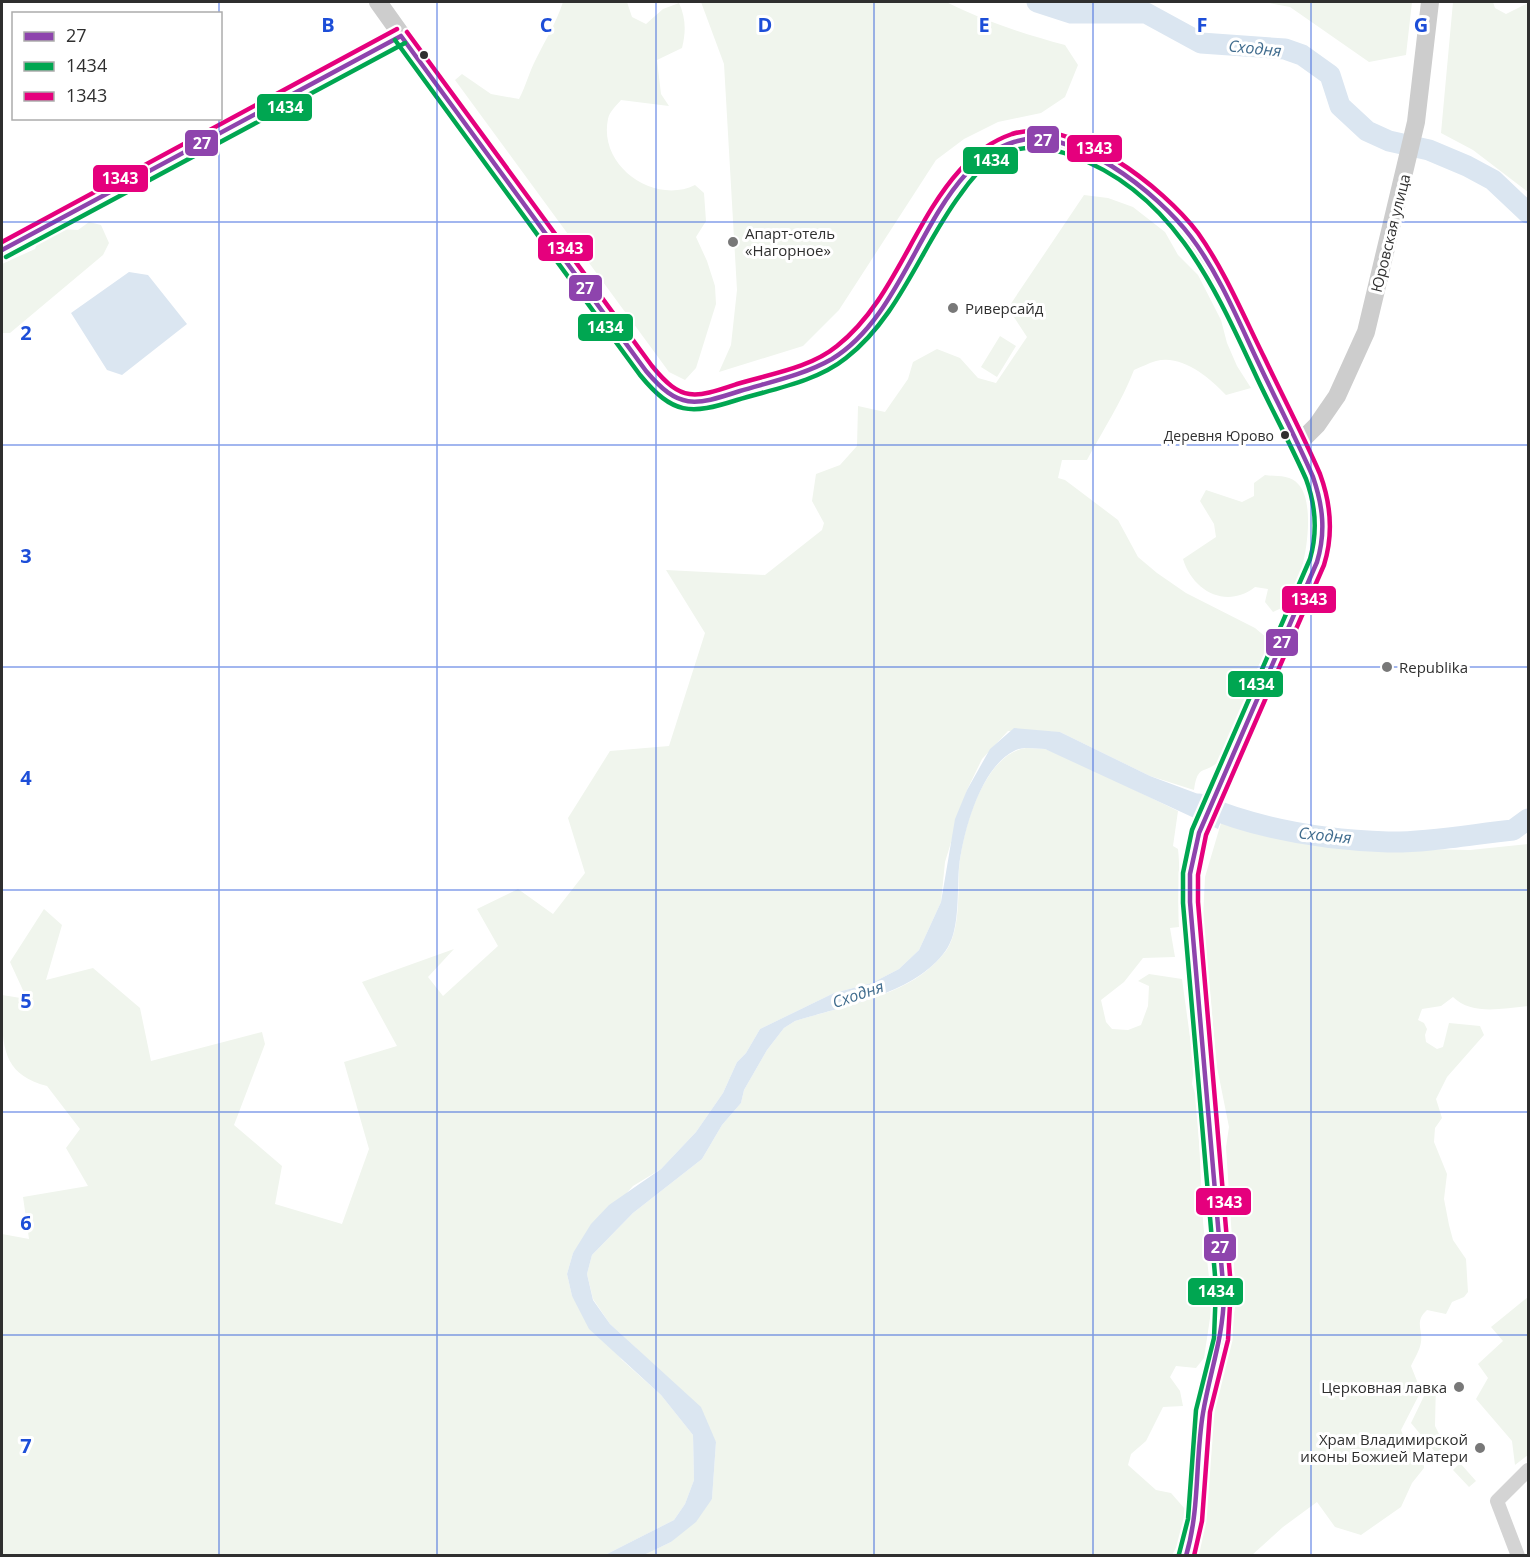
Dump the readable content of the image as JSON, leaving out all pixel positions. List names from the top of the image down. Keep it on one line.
{"streets":{"main road":["Юровская улица"]},"water":["Сходня"],"places":["Апарт-отель «Нагорное»","Риверсайд","Деревня Юрово","Republika","Церковная лавка","Храм Владимирской иконы Божией Матери"],"lines":["transit line 1343","transit line 27","transit line 1434"],"legend":["27","1434","1343"],"grid":{"columns":["B","C","D","E","F","G"],"rows":["2","3","4","5","6","7"]}}
